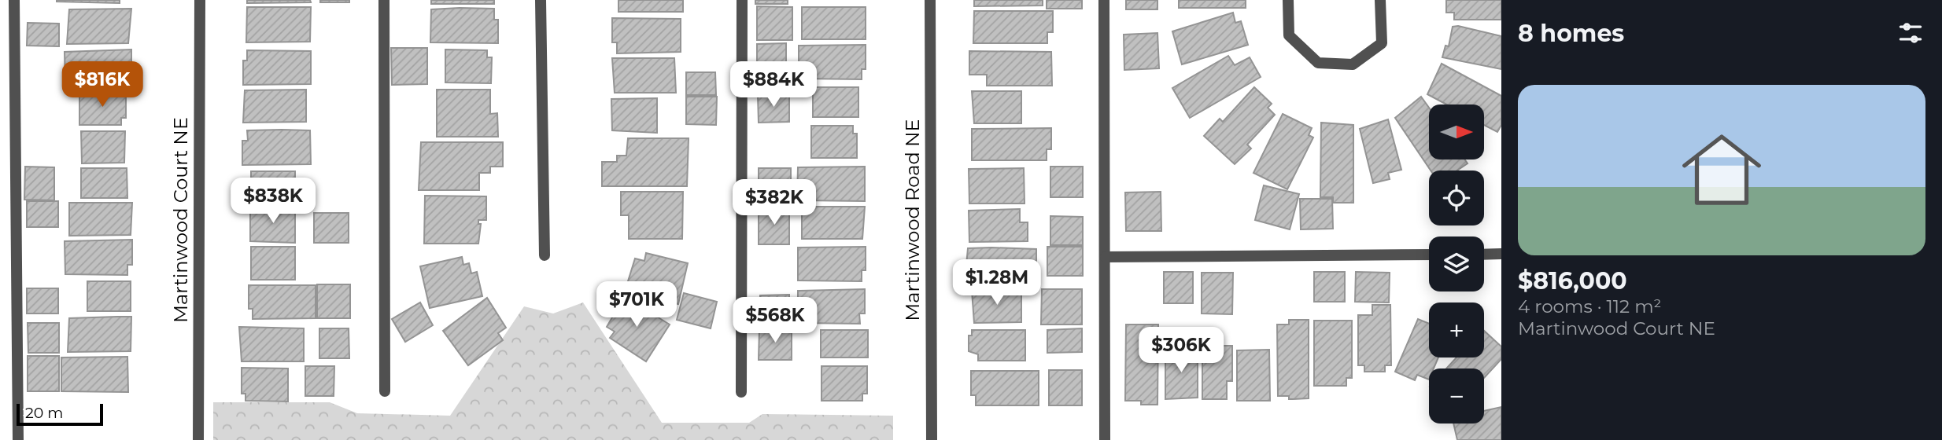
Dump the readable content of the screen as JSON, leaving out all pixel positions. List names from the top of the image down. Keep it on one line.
{"streets":{"street":["Martinwood Court NE","Martinwood Road NE"]},"scale_bar":"20 m","north":"right","page":{"heading":"8 homes","price":["$816K","$884K","$838K","$382K","$1.28M","$701K","$568K","$306K"],"list":[{"name":"$816,000","note":"4 rooms · 112 m² · Martinwood Court NE"}],"map_buttons":["+","−"],"scale":"20 m"}}
